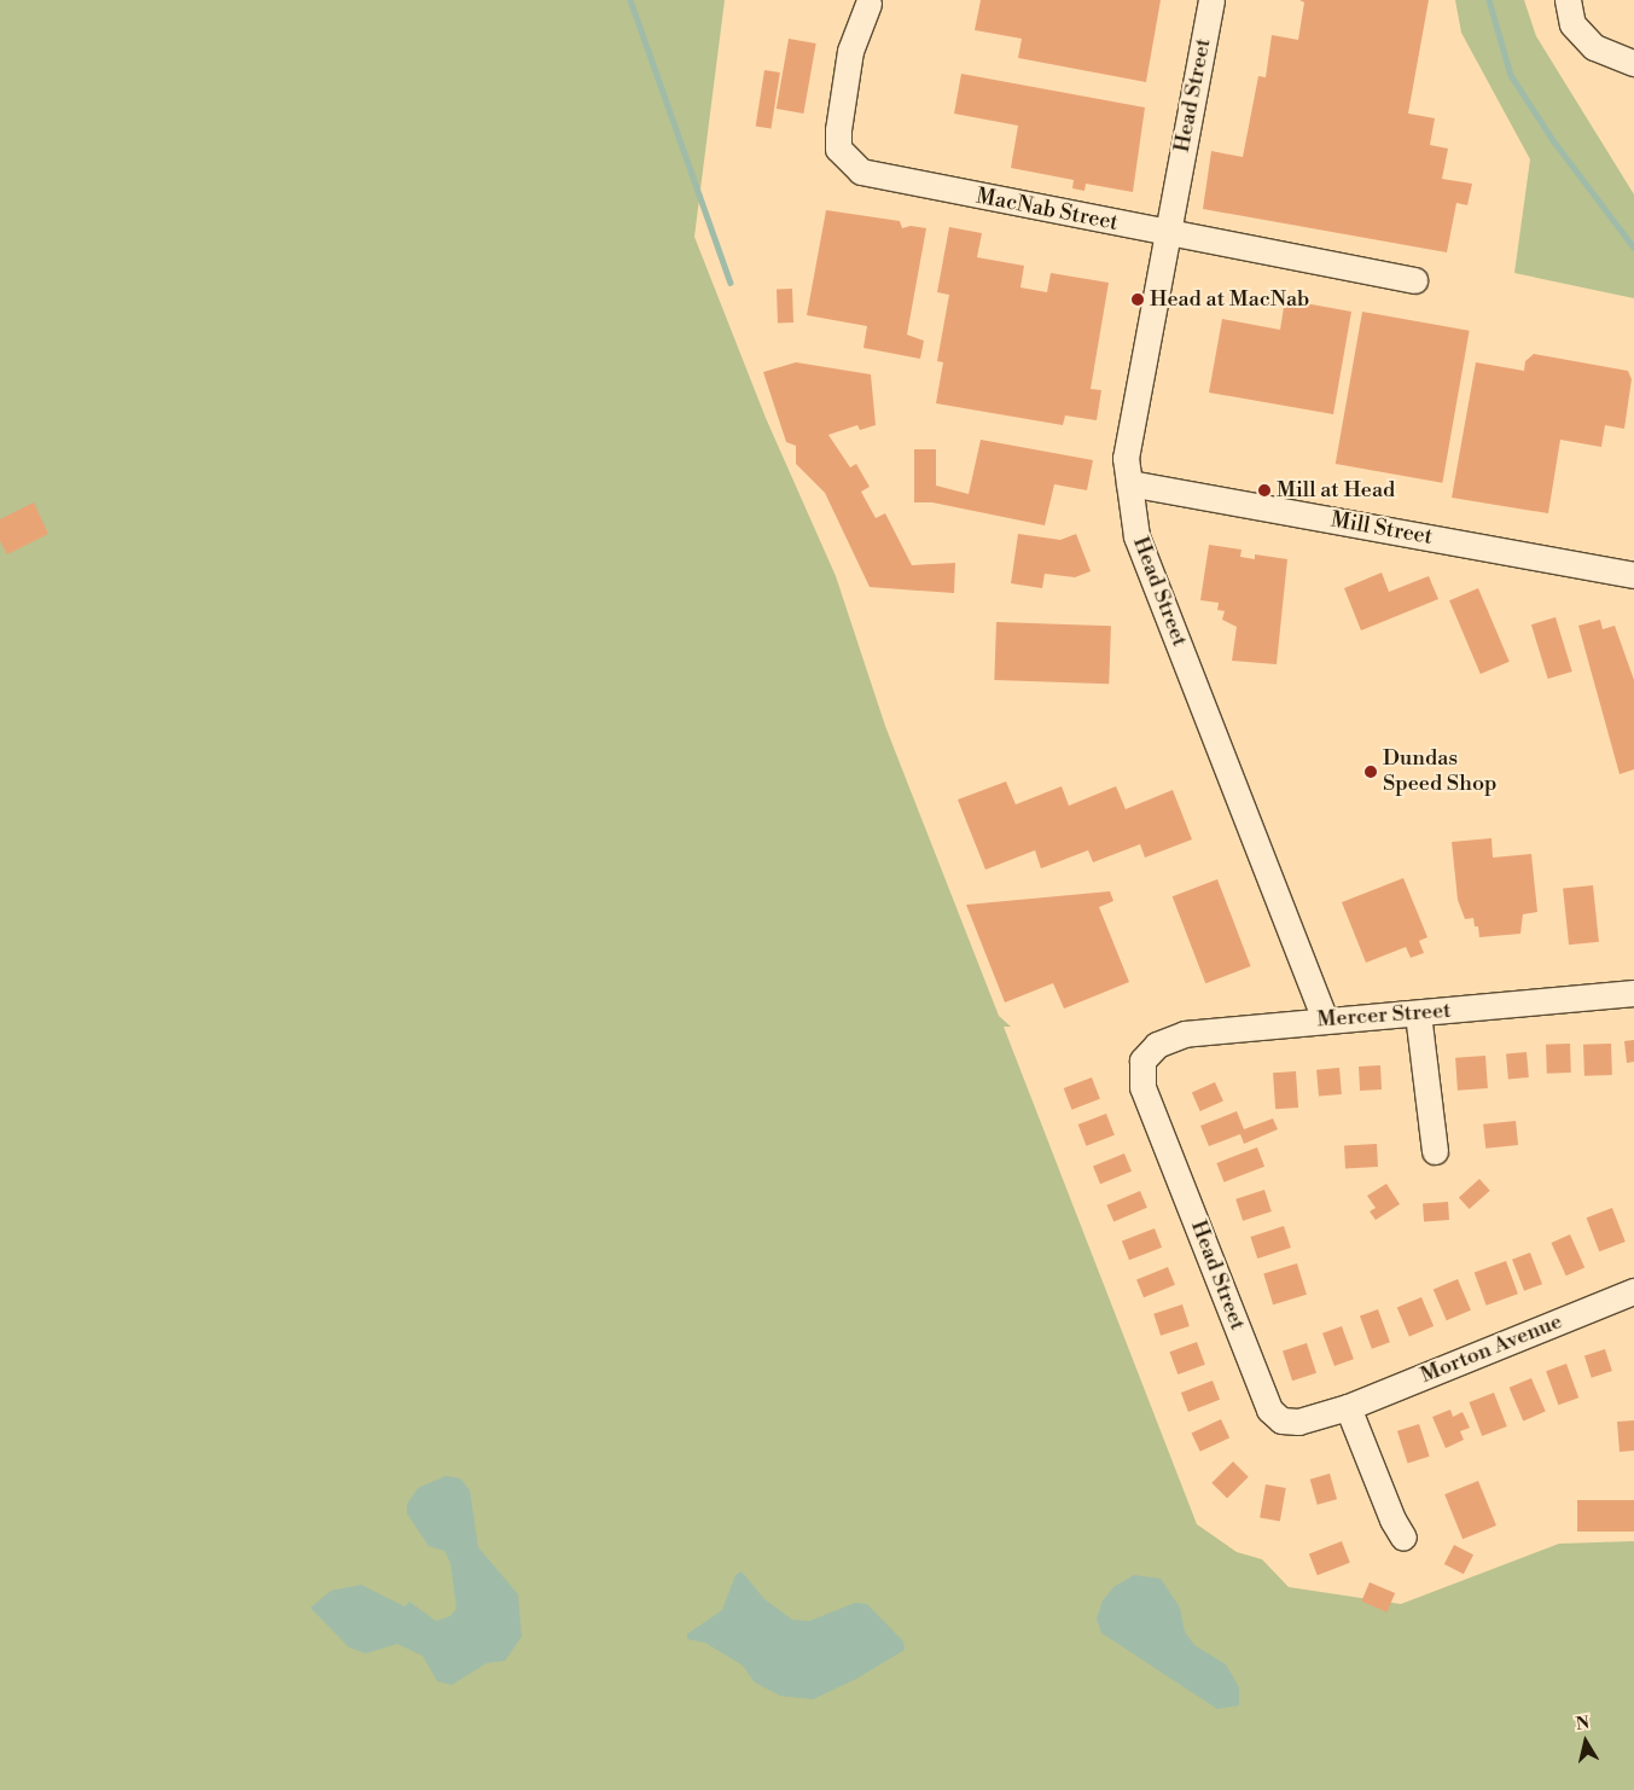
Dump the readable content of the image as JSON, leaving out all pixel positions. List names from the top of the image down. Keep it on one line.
{"streets":{"street":["Head Street","MacNab Street","Mill Street","Mercer Street","Morton Avenue"]},"crossings":[["Head Street","MacNab Street"],["Head Street","Mill Street"],["Head Street","Mercer Street"],["Head Street","Morton Avenue"]],"places":["Head at MacNab","Mill at Head","Dundas Speed Shop"],"north":"top"}
